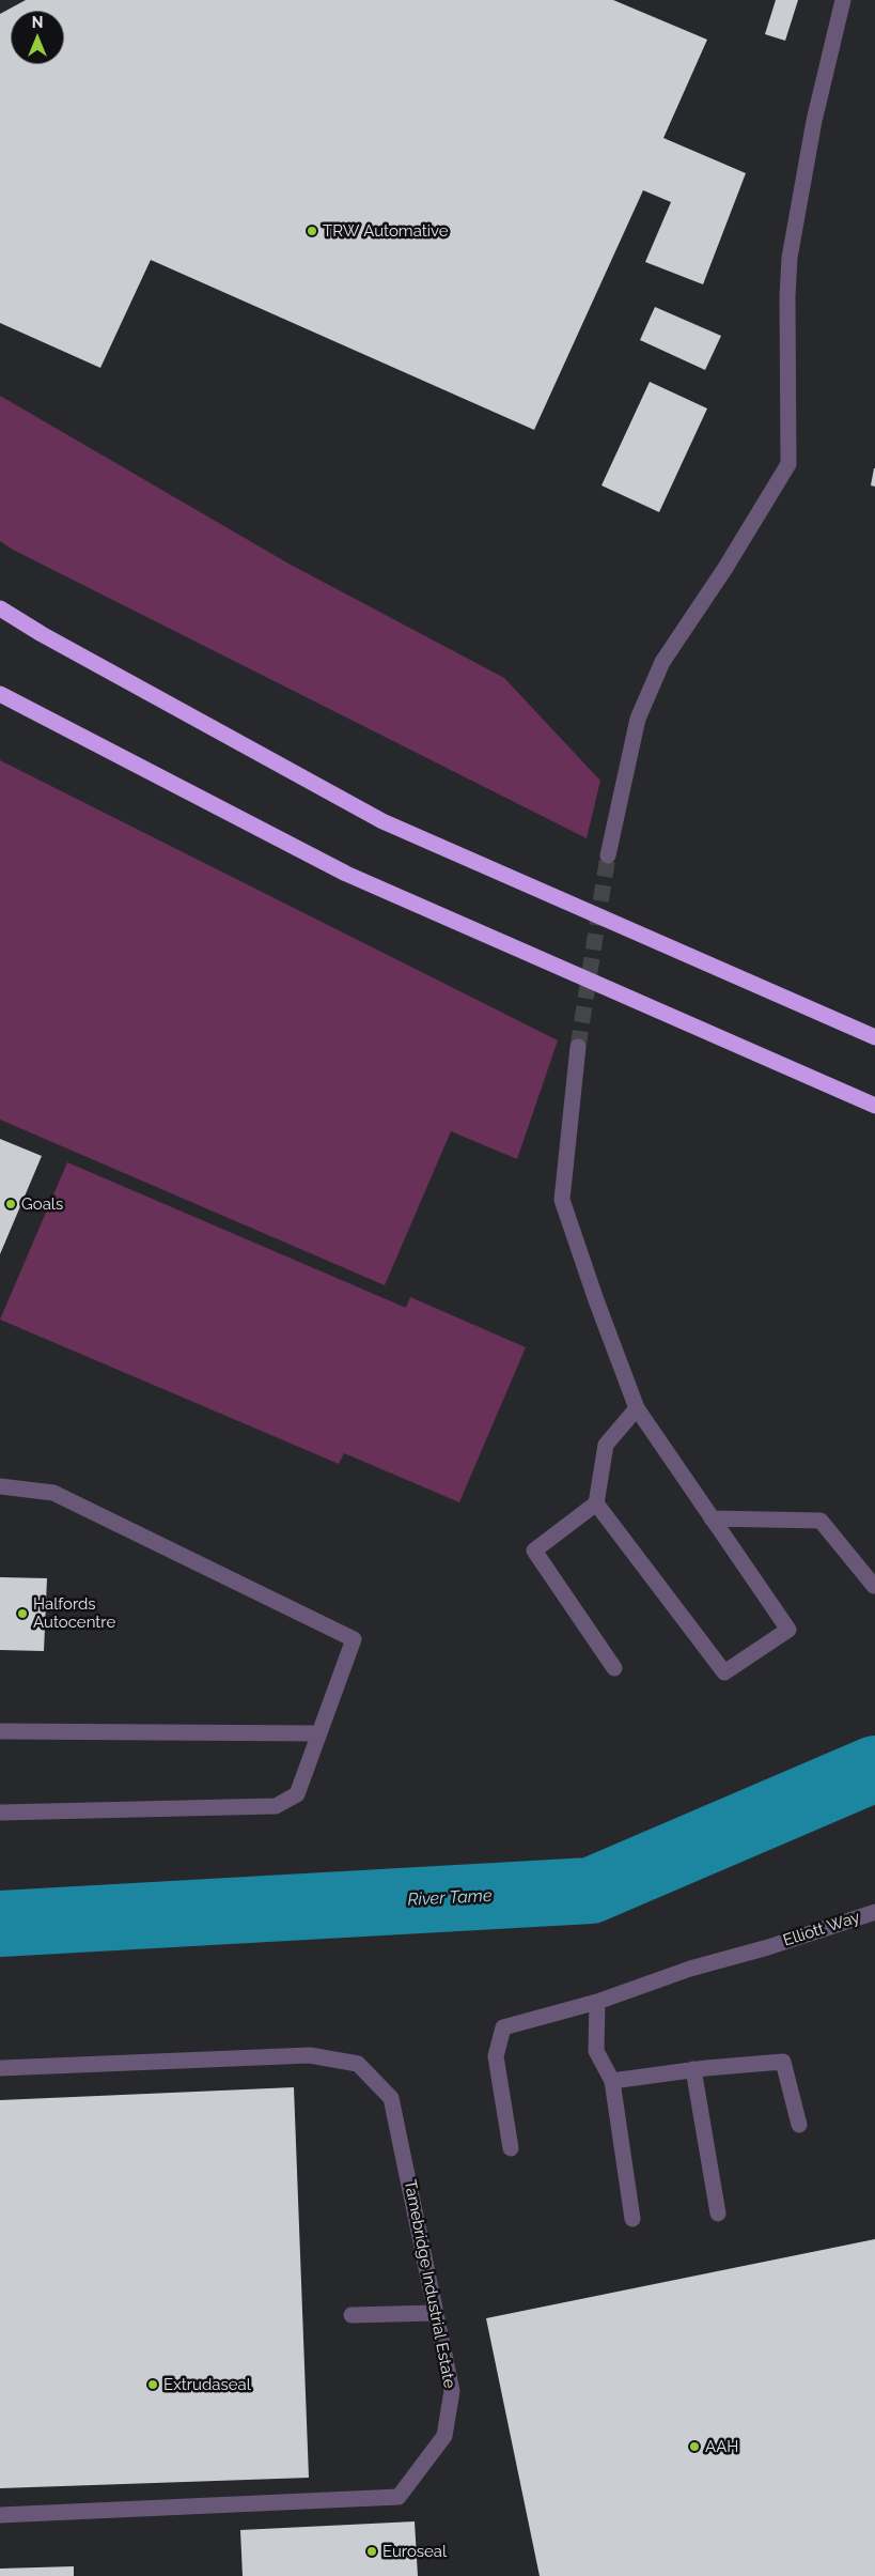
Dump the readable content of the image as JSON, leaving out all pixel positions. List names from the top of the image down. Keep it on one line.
{"streets":{"street":["Elliott Way","Tamebridge Industrial Estate"]},"water":["River Tame"],"places":["TRW Automative","Goals","Halfords Autocentre","Extrudaseal","AAH","Euroseal"],"north":"top"}
